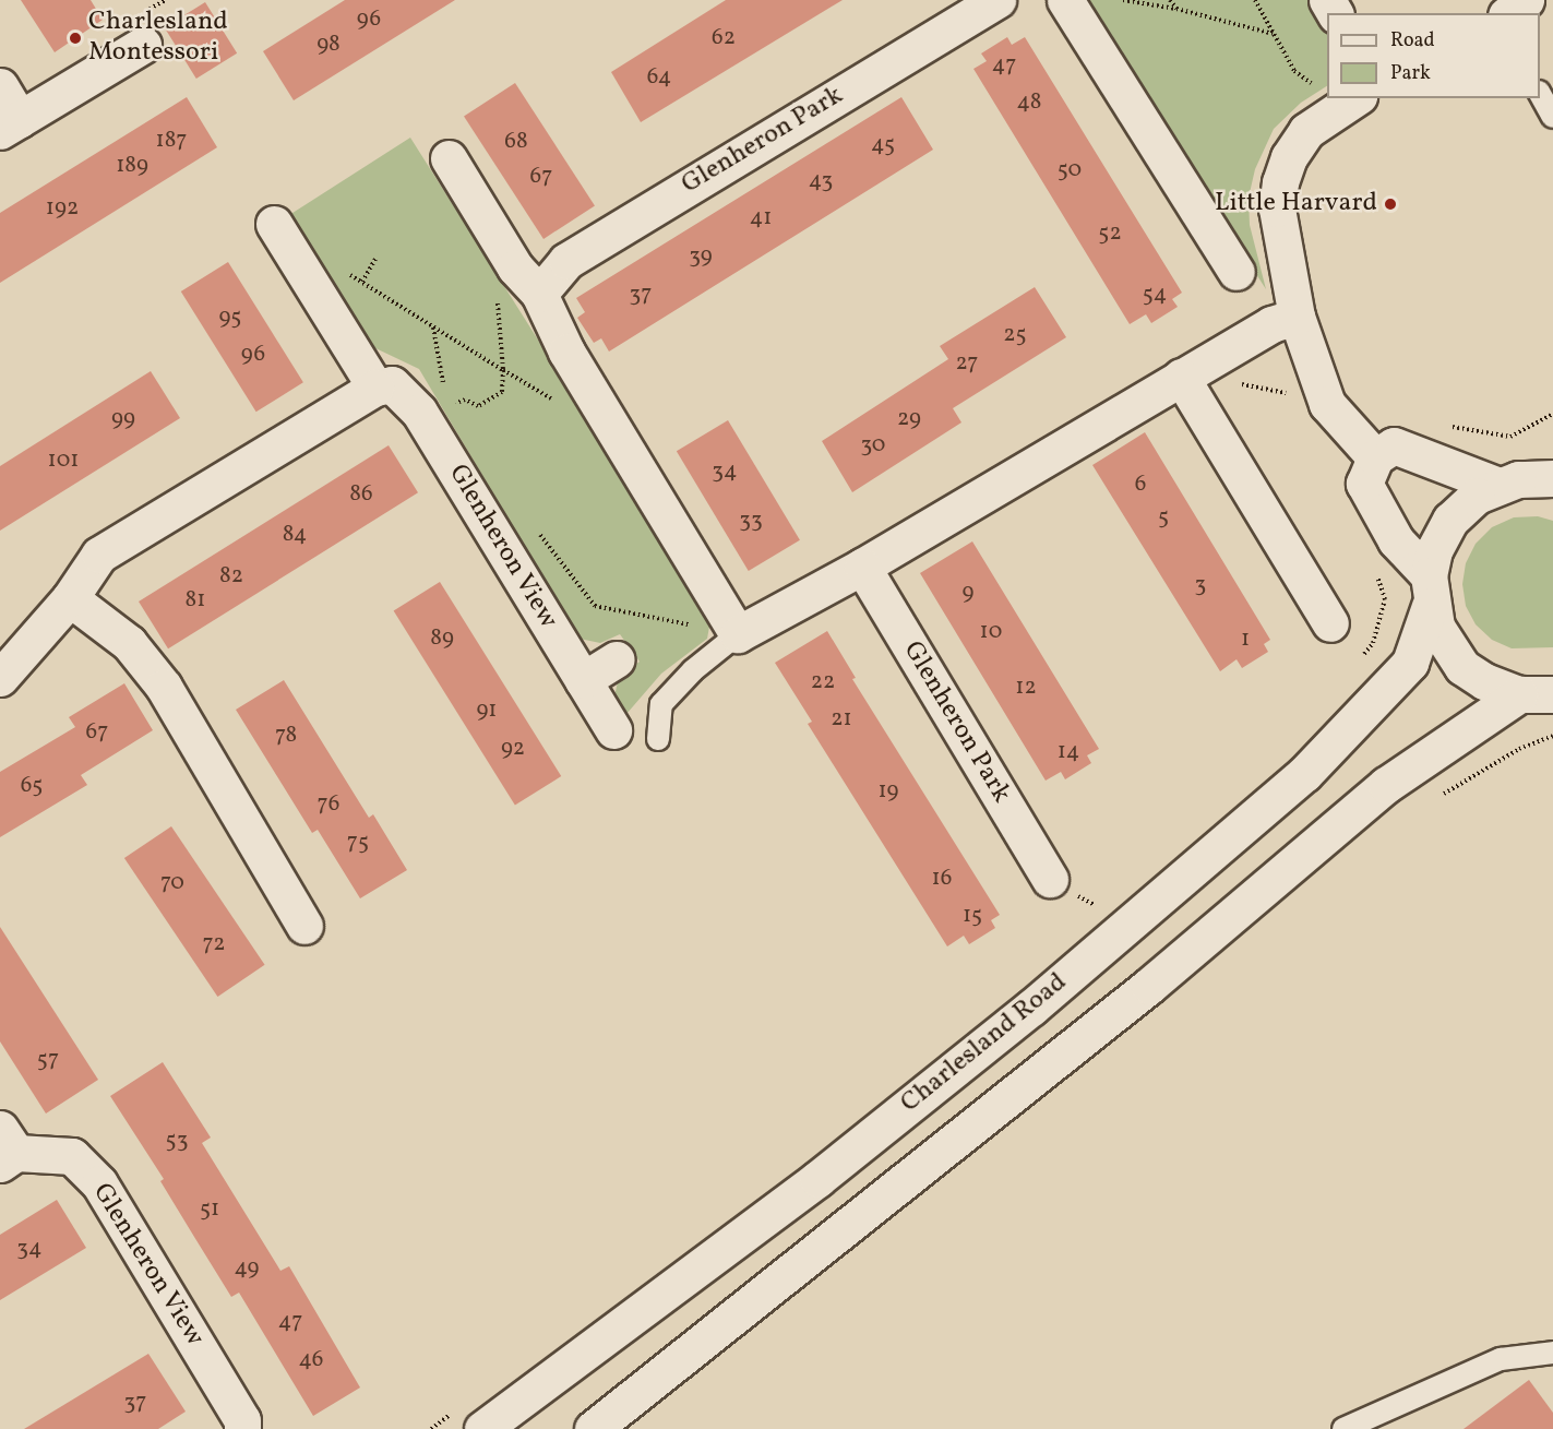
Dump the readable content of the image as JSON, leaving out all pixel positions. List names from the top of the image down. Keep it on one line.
{"streets":{"street":["Glenheron Park","Glenheron View","Charlesland Road"]},"places":["Charlesland Montessori","Little Harvard"],"house_numbers":["96","62","98","47","64","48","187","68","45","189","50","67","43","192","41","52","39","37","54","95","25","96","27","99","29","30","101","34","6","86","5","33","84","82","3","9","81","10","89","1","22","12","91","21","67","78","92","14","65","19","76","75","16","70","15","72","57","53","51","34","49","47","46","37"],"legend":["Road","Park"]}
